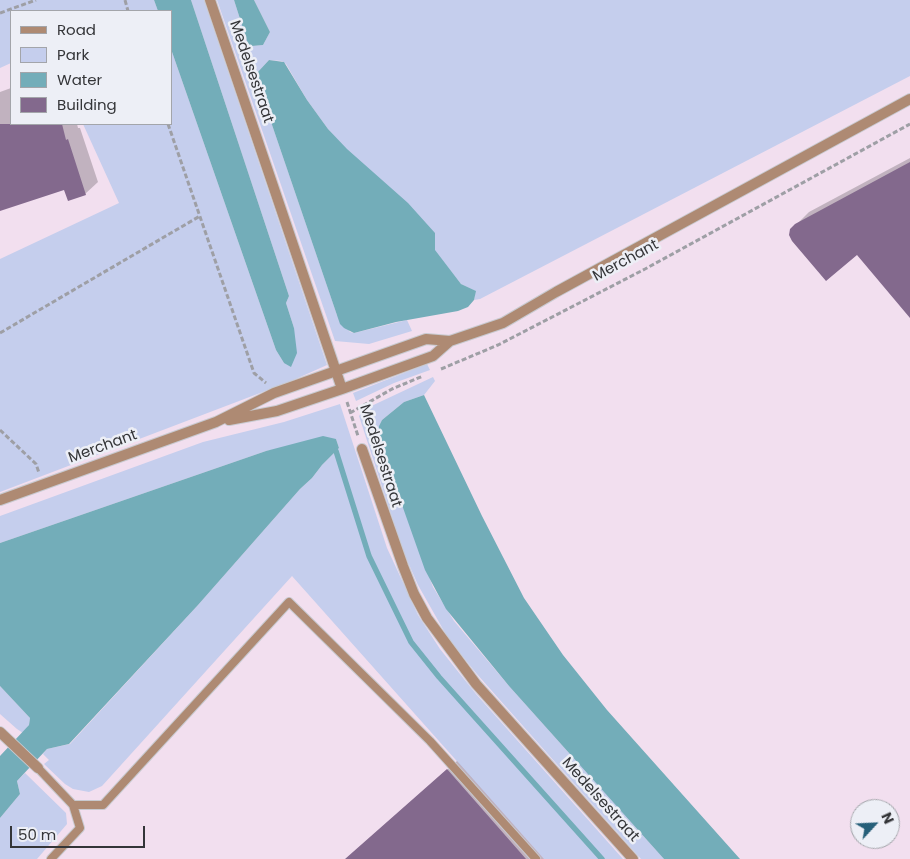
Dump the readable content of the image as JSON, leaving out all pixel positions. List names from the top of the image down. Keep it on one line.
{"streets":{"street":["Medelsestraat","Merchant"]},"crossings":[["Medelsestraat","Merchant"]],"legend":["Road","Park","Water","Building"],"scale_bar":"50 m","north":"top right"}
